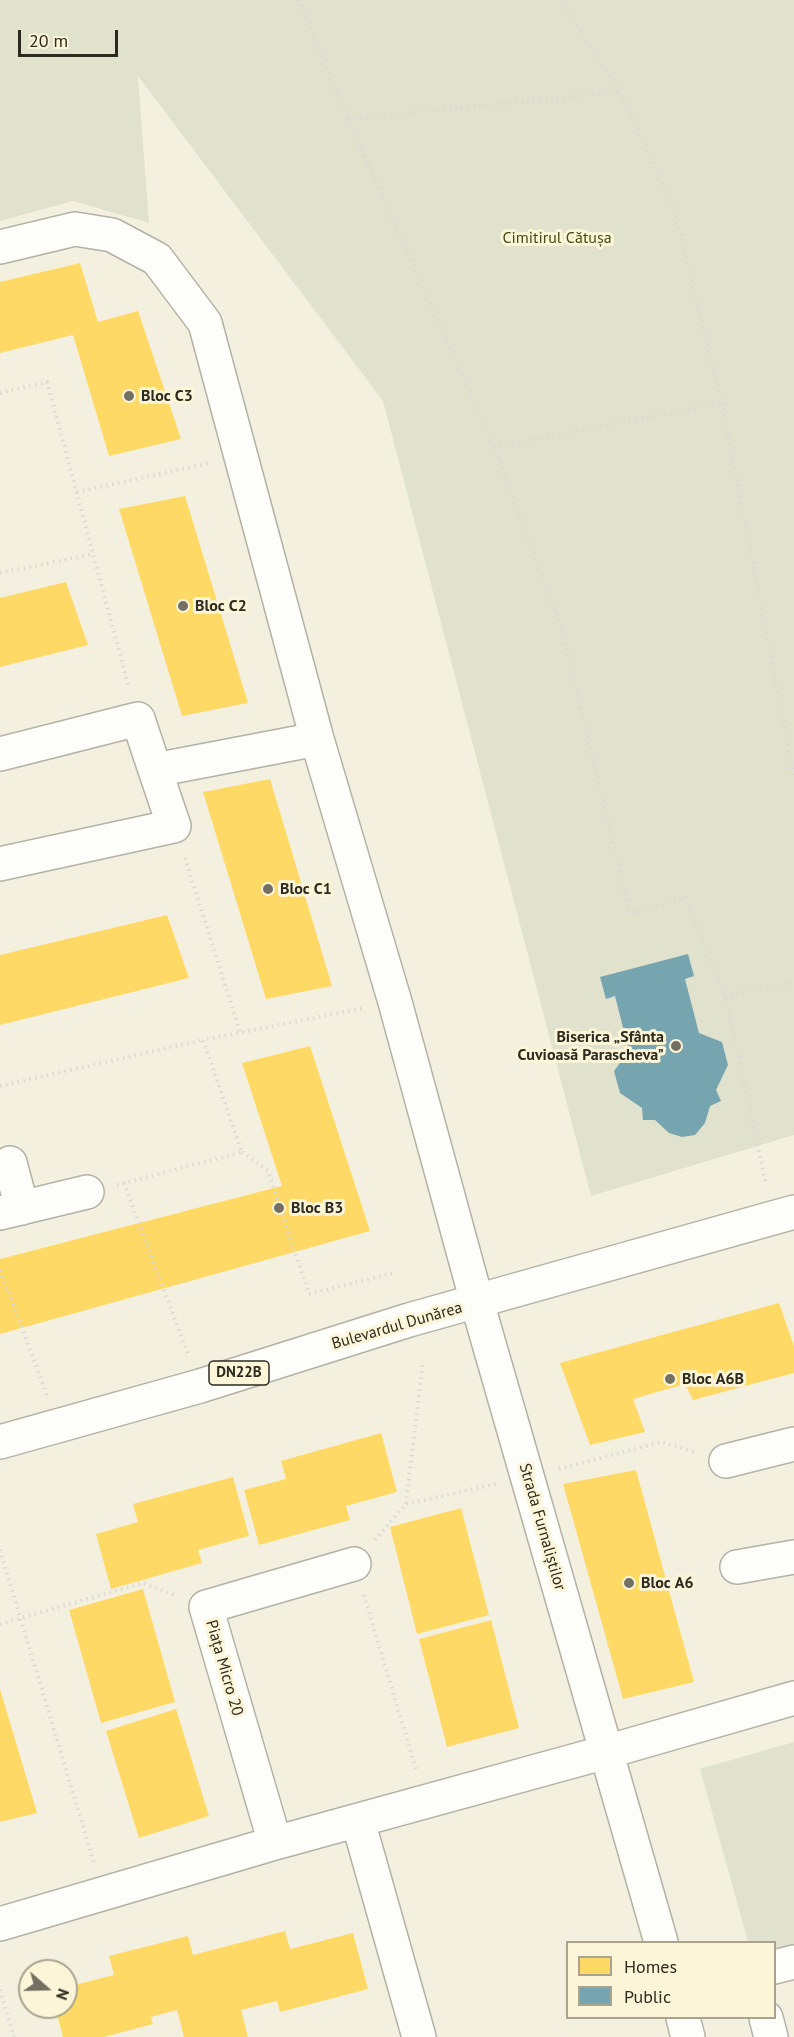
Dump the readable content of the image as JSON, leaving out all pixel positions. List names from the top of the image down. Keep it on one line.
{"streets":{"street":["Bulevardul Dunărea","DN22B","Strada Furnaliștilor","Piața Micro 20"]},"crossings":[["Bulevardul Dunărea","Strada Furnaliștilor"]],"parks":["Cimitirul Cătușa"],"places":["Bloc C3","Bloc C2","Bloc C1","Biserica „Sfânta Cuvioasă Parascheva\"","Bloc B3","Bloc A6B","Bloc A6"],"legend":["Homes","Public"],"scale_bar":"20 m","north":"right"}
